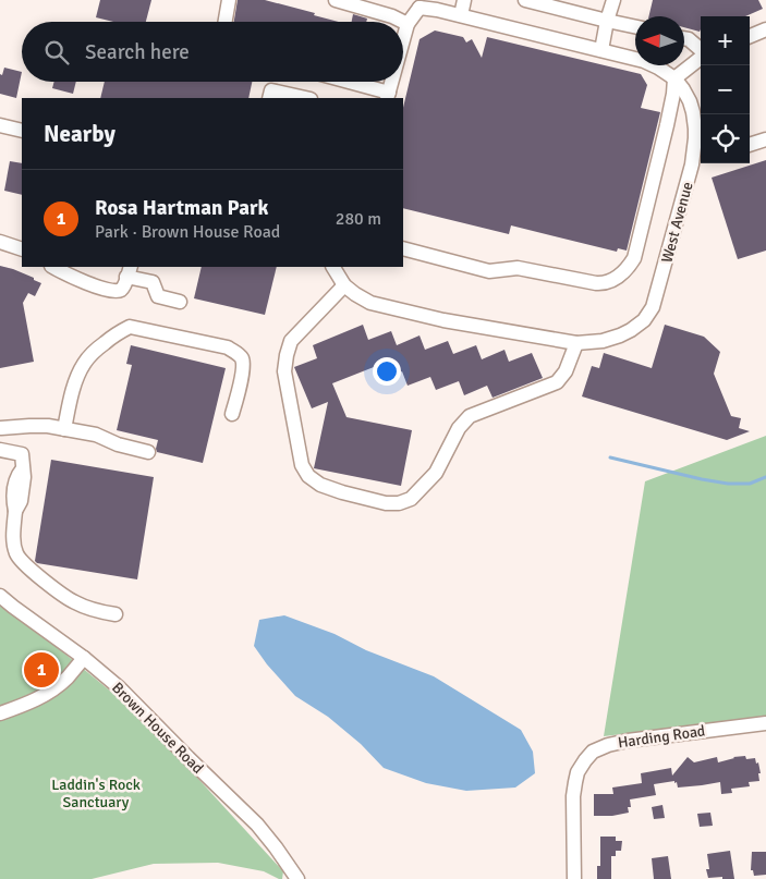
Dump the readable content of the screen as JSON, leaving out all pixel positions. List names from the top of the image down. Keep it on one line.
{"streets":{"street":["West Avenue","Brown House Road","Harding Road"]},"parks":["Laddin's Rock Sanctuary"],"north":"left","page":{"map_buttons":["+","−"],"search":"Search here","heading":"Nearby","list":[{"mark":"1","name":"Rosa Hartman Park","note":"Park · Brown House Road","value":"280 m"}],"pins":"1"}}
